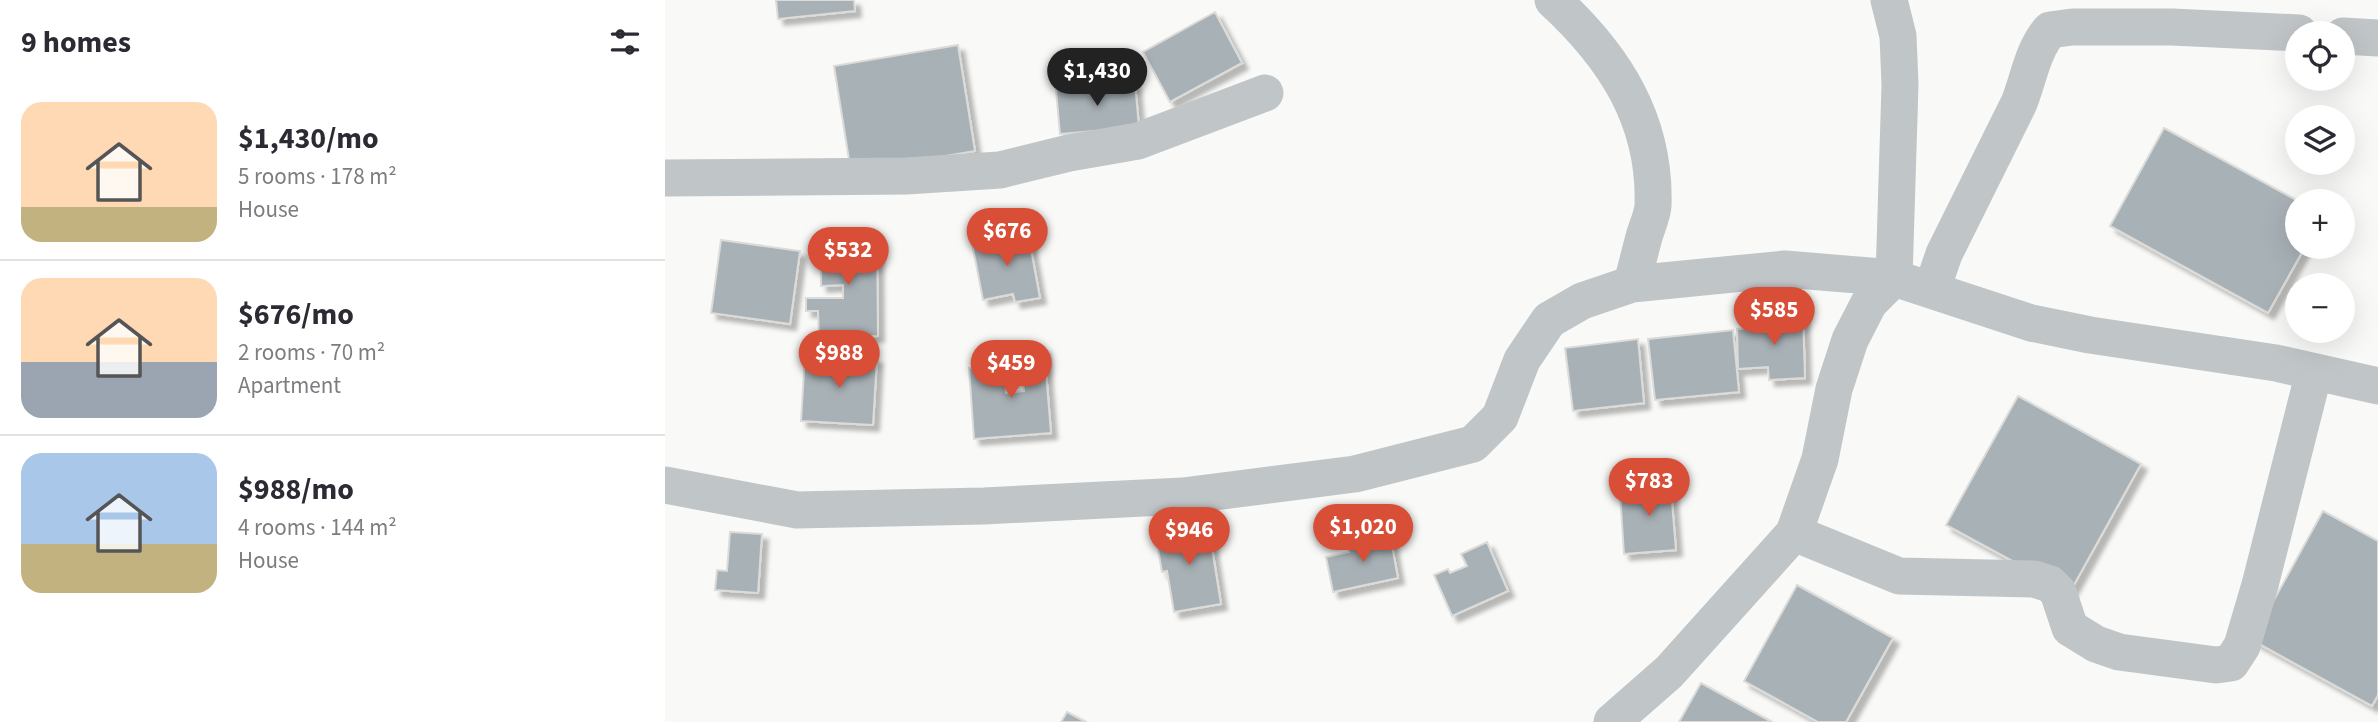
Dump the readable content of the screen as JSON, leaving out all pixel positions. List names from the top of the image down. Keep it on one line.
{"page":{"heading":"9 homes","map_buttons":["+","−"],"price":["$1,430","$676","$532","$585","$988","$459","$783","$1,020","$946"],"list":[{"name":"$1,430/mo","note":"5 rooms · 178 m² · House"},{"name":"$676/mo","note":"2 rooms · 70 m² · Apartment"},{"name":"$988/mo","note":"4 rooms · 144 m² · House"}]}}
